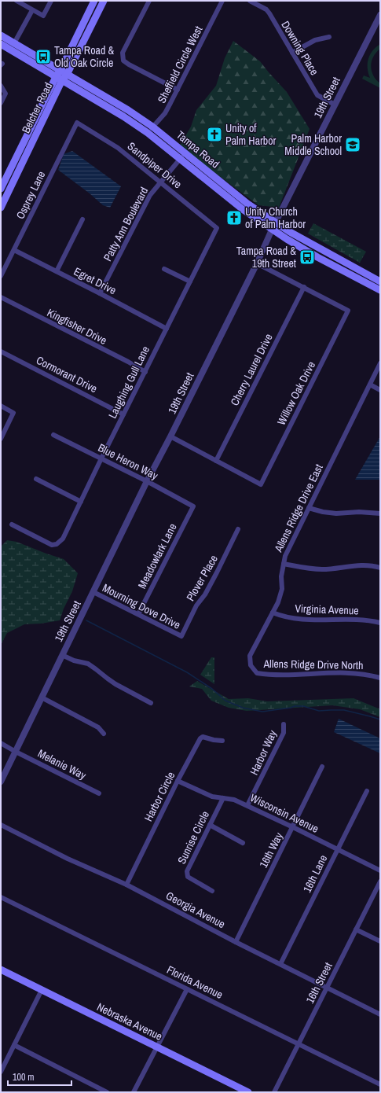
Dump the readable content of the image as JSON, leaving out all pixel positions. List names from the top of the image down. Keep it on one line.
{"streets":{"main road":["Belcher Road","Tampa Road","Nebraska Avenue"],"street":["Downing Place","Sheffield Circle West","19th Street","Sandpiper Drive","Osprey Lane","Patty Ann Boulevard","Egret Drive","Kingfisher Drive","Cherry Laurel Drive","Cormorant Drive","Laughing Gull Lane","Willow Oak Drive","Blue Heron Way","Allens Ridge Drive East","Meadowlark Lane","Plover Place","Mourning Dove Drive","Virginia Avenue","Allens Ridge Drive North","Harbor Way","Melanie Way","Harbor Circle","Wisconsin Avenue","Sunrise Circle","16th Way","16th Lane","Georgia Avenue","Florida Avenue","16th Street"]},"crossings":[["Downing Place","19th Street"],["Sheffield Circle West","Tampa Road"],["19th Street","Tampa Road"],["19th Street","Willow Oak Drive"],["19th Street","Blue Heron Way"],["19th Street","Mourning Dove Drive"],["19th Street","Melanie Way"],["Belcher Road","Tampa Road"],["Tampa Road","Patty Ann Boulevard"],["Sandpiper Drive","Osprey Lane"],["Sandpiper Drive","Patty Ann Boulevard"],["Sandpiper Drive","Laughing Gull Lane"],["Osprey Lane","Egret Drive"],["Patty Ann Boulevard","Egret Drive"],["Egret Drive","Laughing Gull Lane"],["Kingfisher Drive","Laughing Gull Lane"],["Cherry Laurel Drive","Willow Oak Drive"],["Cormorant Drive","Laughing Gull Lane"],["Laughing Gull Lane","Blue Heron Way"],["Blue Heron Way","Meadowlark Lane"],["Allens Ridge Drive East","Virginia Avenue"],["Allens Ridge Drive East","Allens Ridge Drive North"],["Meadowlark Lane","Mourning Dove Drive"],["Plover Place","Mourning Dove Drive"],["Harbor Way","Wisconsin Avenue"],["Harbor Circle","Wisconsin Avenue"],["Harbor Circle","Georgia Avenue"],["Wisconsin Avenue","Sunrise Circle"],["Wisconsin Avenue","16th Way"],["Wisconsin Avenue","16th Lane"],["16th Way","Georgia Avenue"],["16th Lane","Georgia Avenue"],["Georgia Avenue","16th Street"],["Florida Avenue","16th Street"]],"places":{"bus stop":["Tampa Road & Old Oak Circle","Tampa Road & 19th Street"],"church":["Unity of Palm Harbor","Unity Church of Palm Harbor"],"school or university":["Palm Harbor Middle School"]},"scale_bar":"100 m"}
